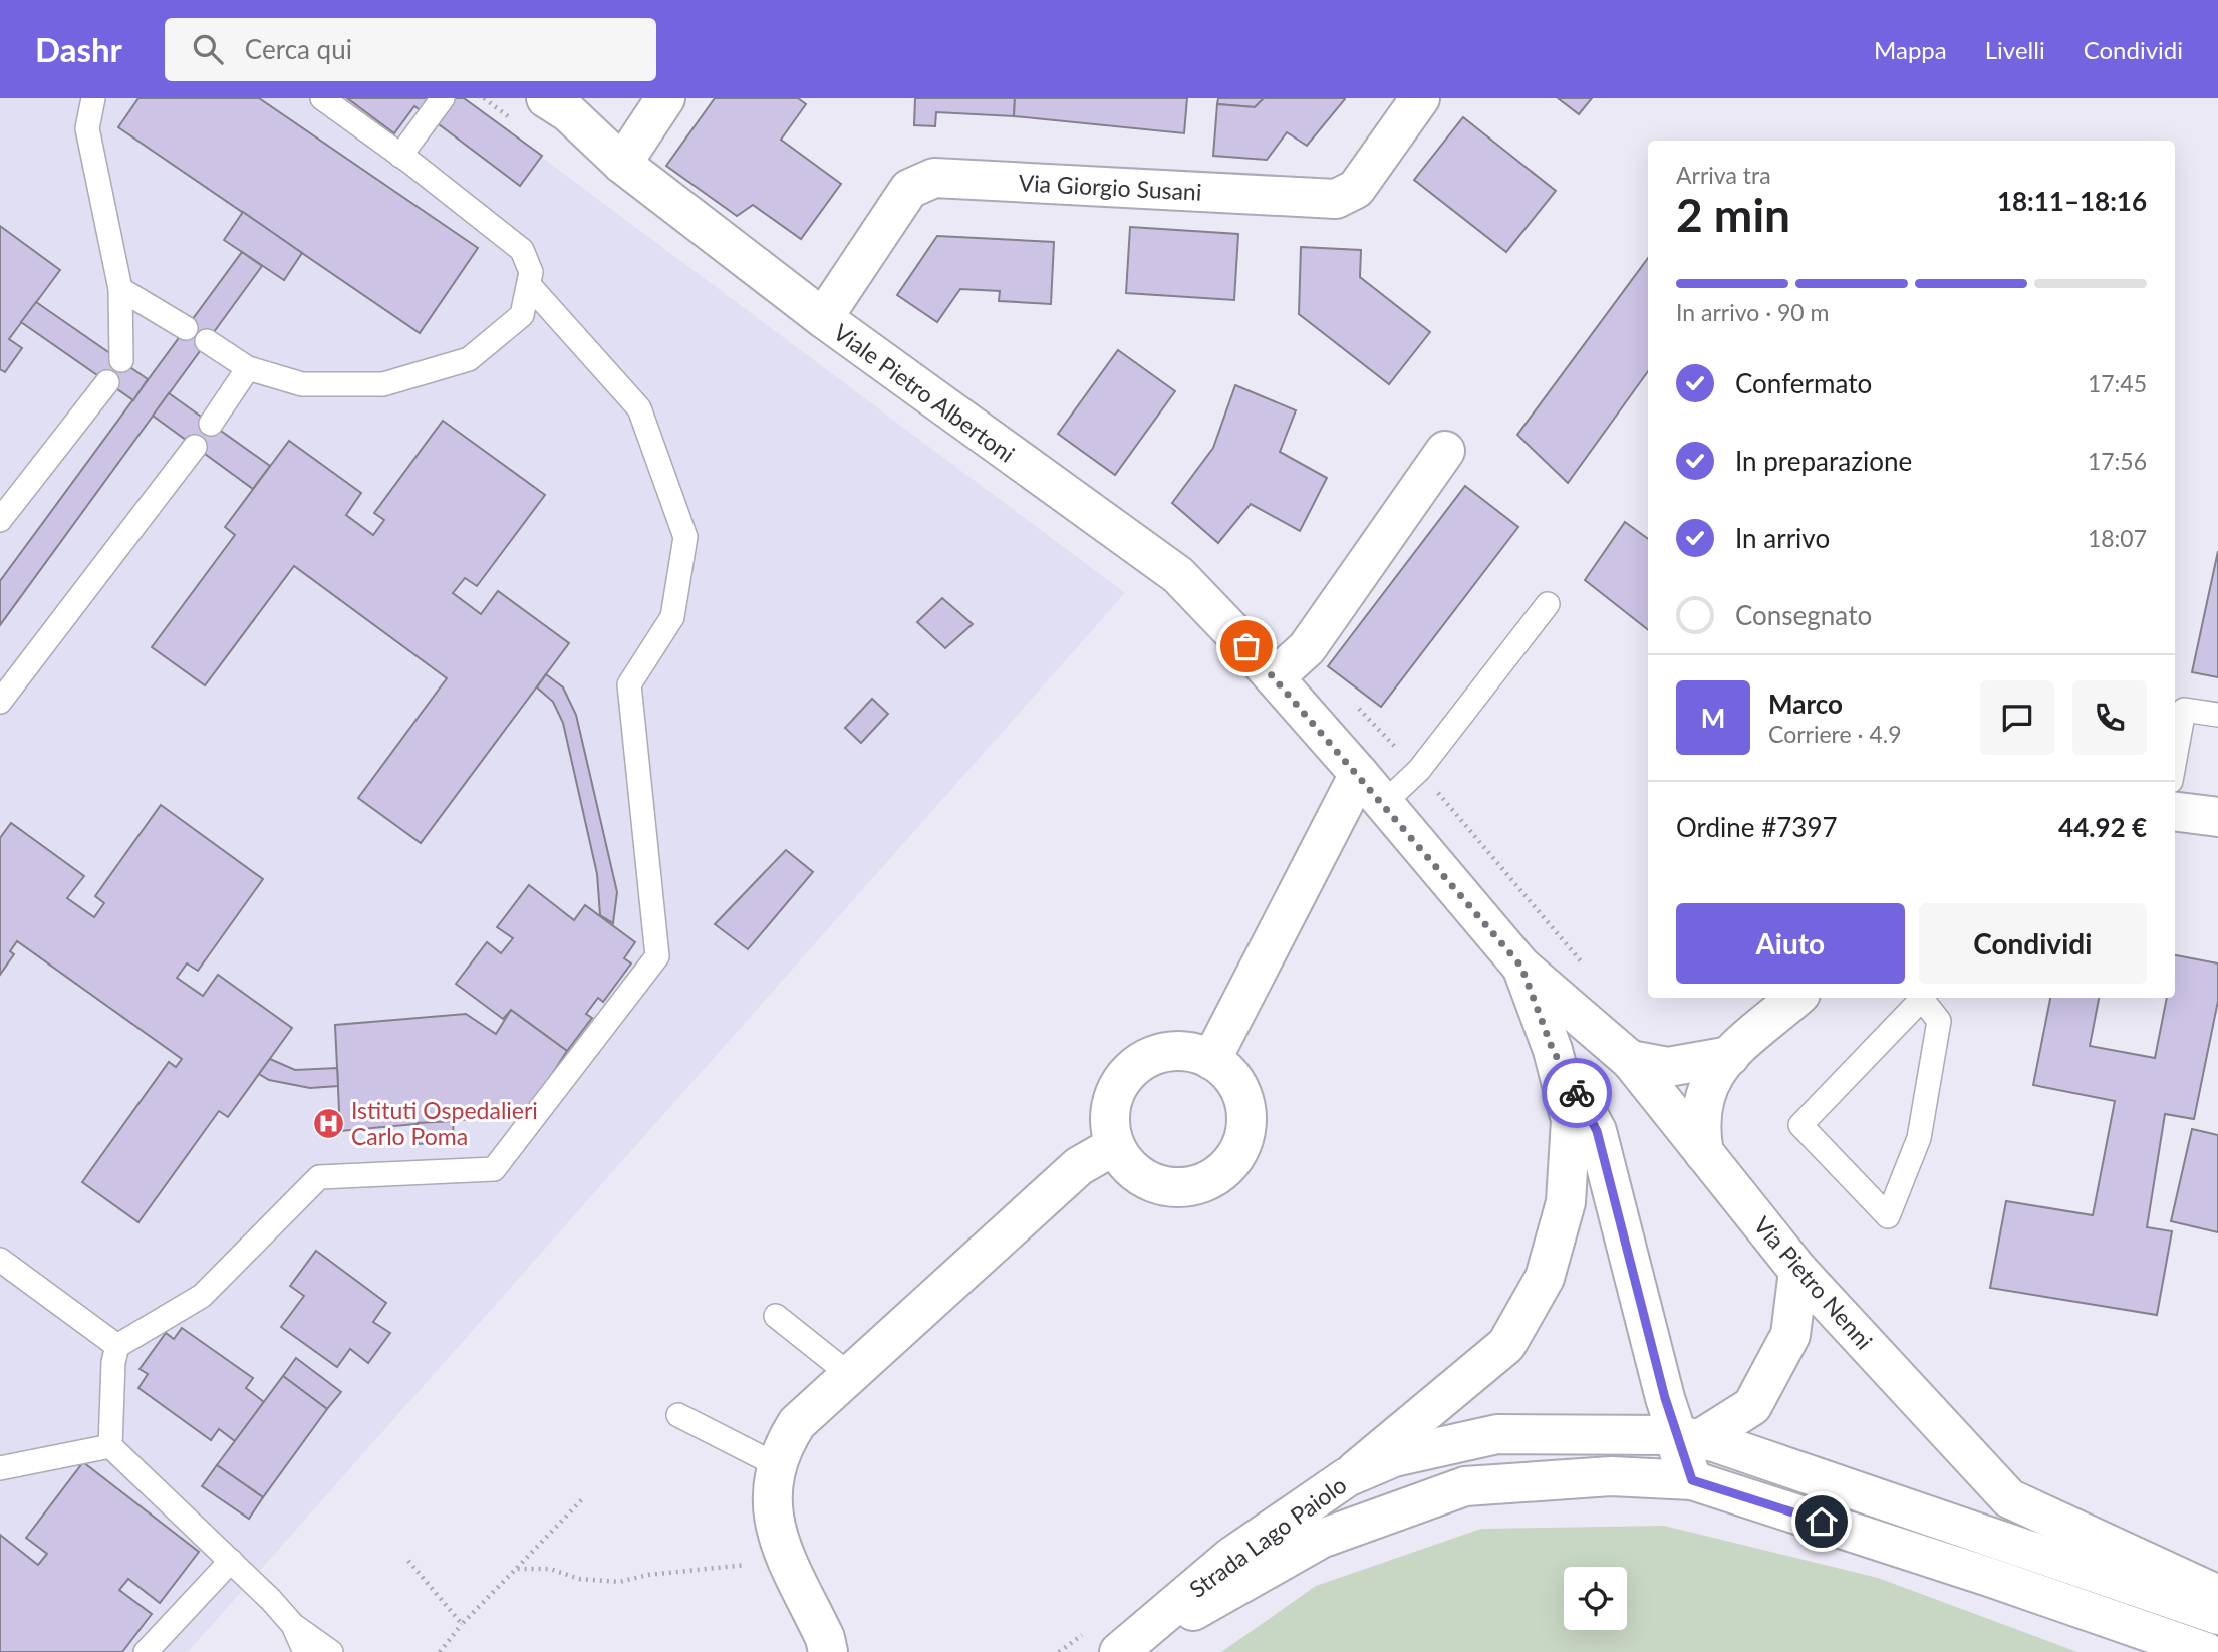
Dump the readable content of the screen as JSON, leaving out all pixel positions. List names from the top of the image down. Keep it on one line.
{"streets":{"street":["Via Giorgio Susani","Viale Pietro Albertoni","Via Pietro Nenni","Strada Lago Paiolo"]},"crossings":[["Via Giorgio Susani","Viale Pietro Albertoni"],["Viale Pietro Albertoni","Via Pietro Nenni"]],"places":{"hospital":["Istituti Ospedalieri Carlo Poma"]},"page":{"header":"Dashr","search":"Cerca qui","nav":["Mappa","Livelli","Condividi"],"heading":["2 min","Arriva tra","18:11–18:16"],"panel":["Marco","Corriere · 4.9","Ordine #7397","44.92 €"],"bar":"In arrivo · 90 m","list":[["Confermato","17:45"],["In preparazione","17:56"],["In arrivo","18:07"],"Consegnato"],"round":"M","buttons":["Aiuto","Condividi"]}}
